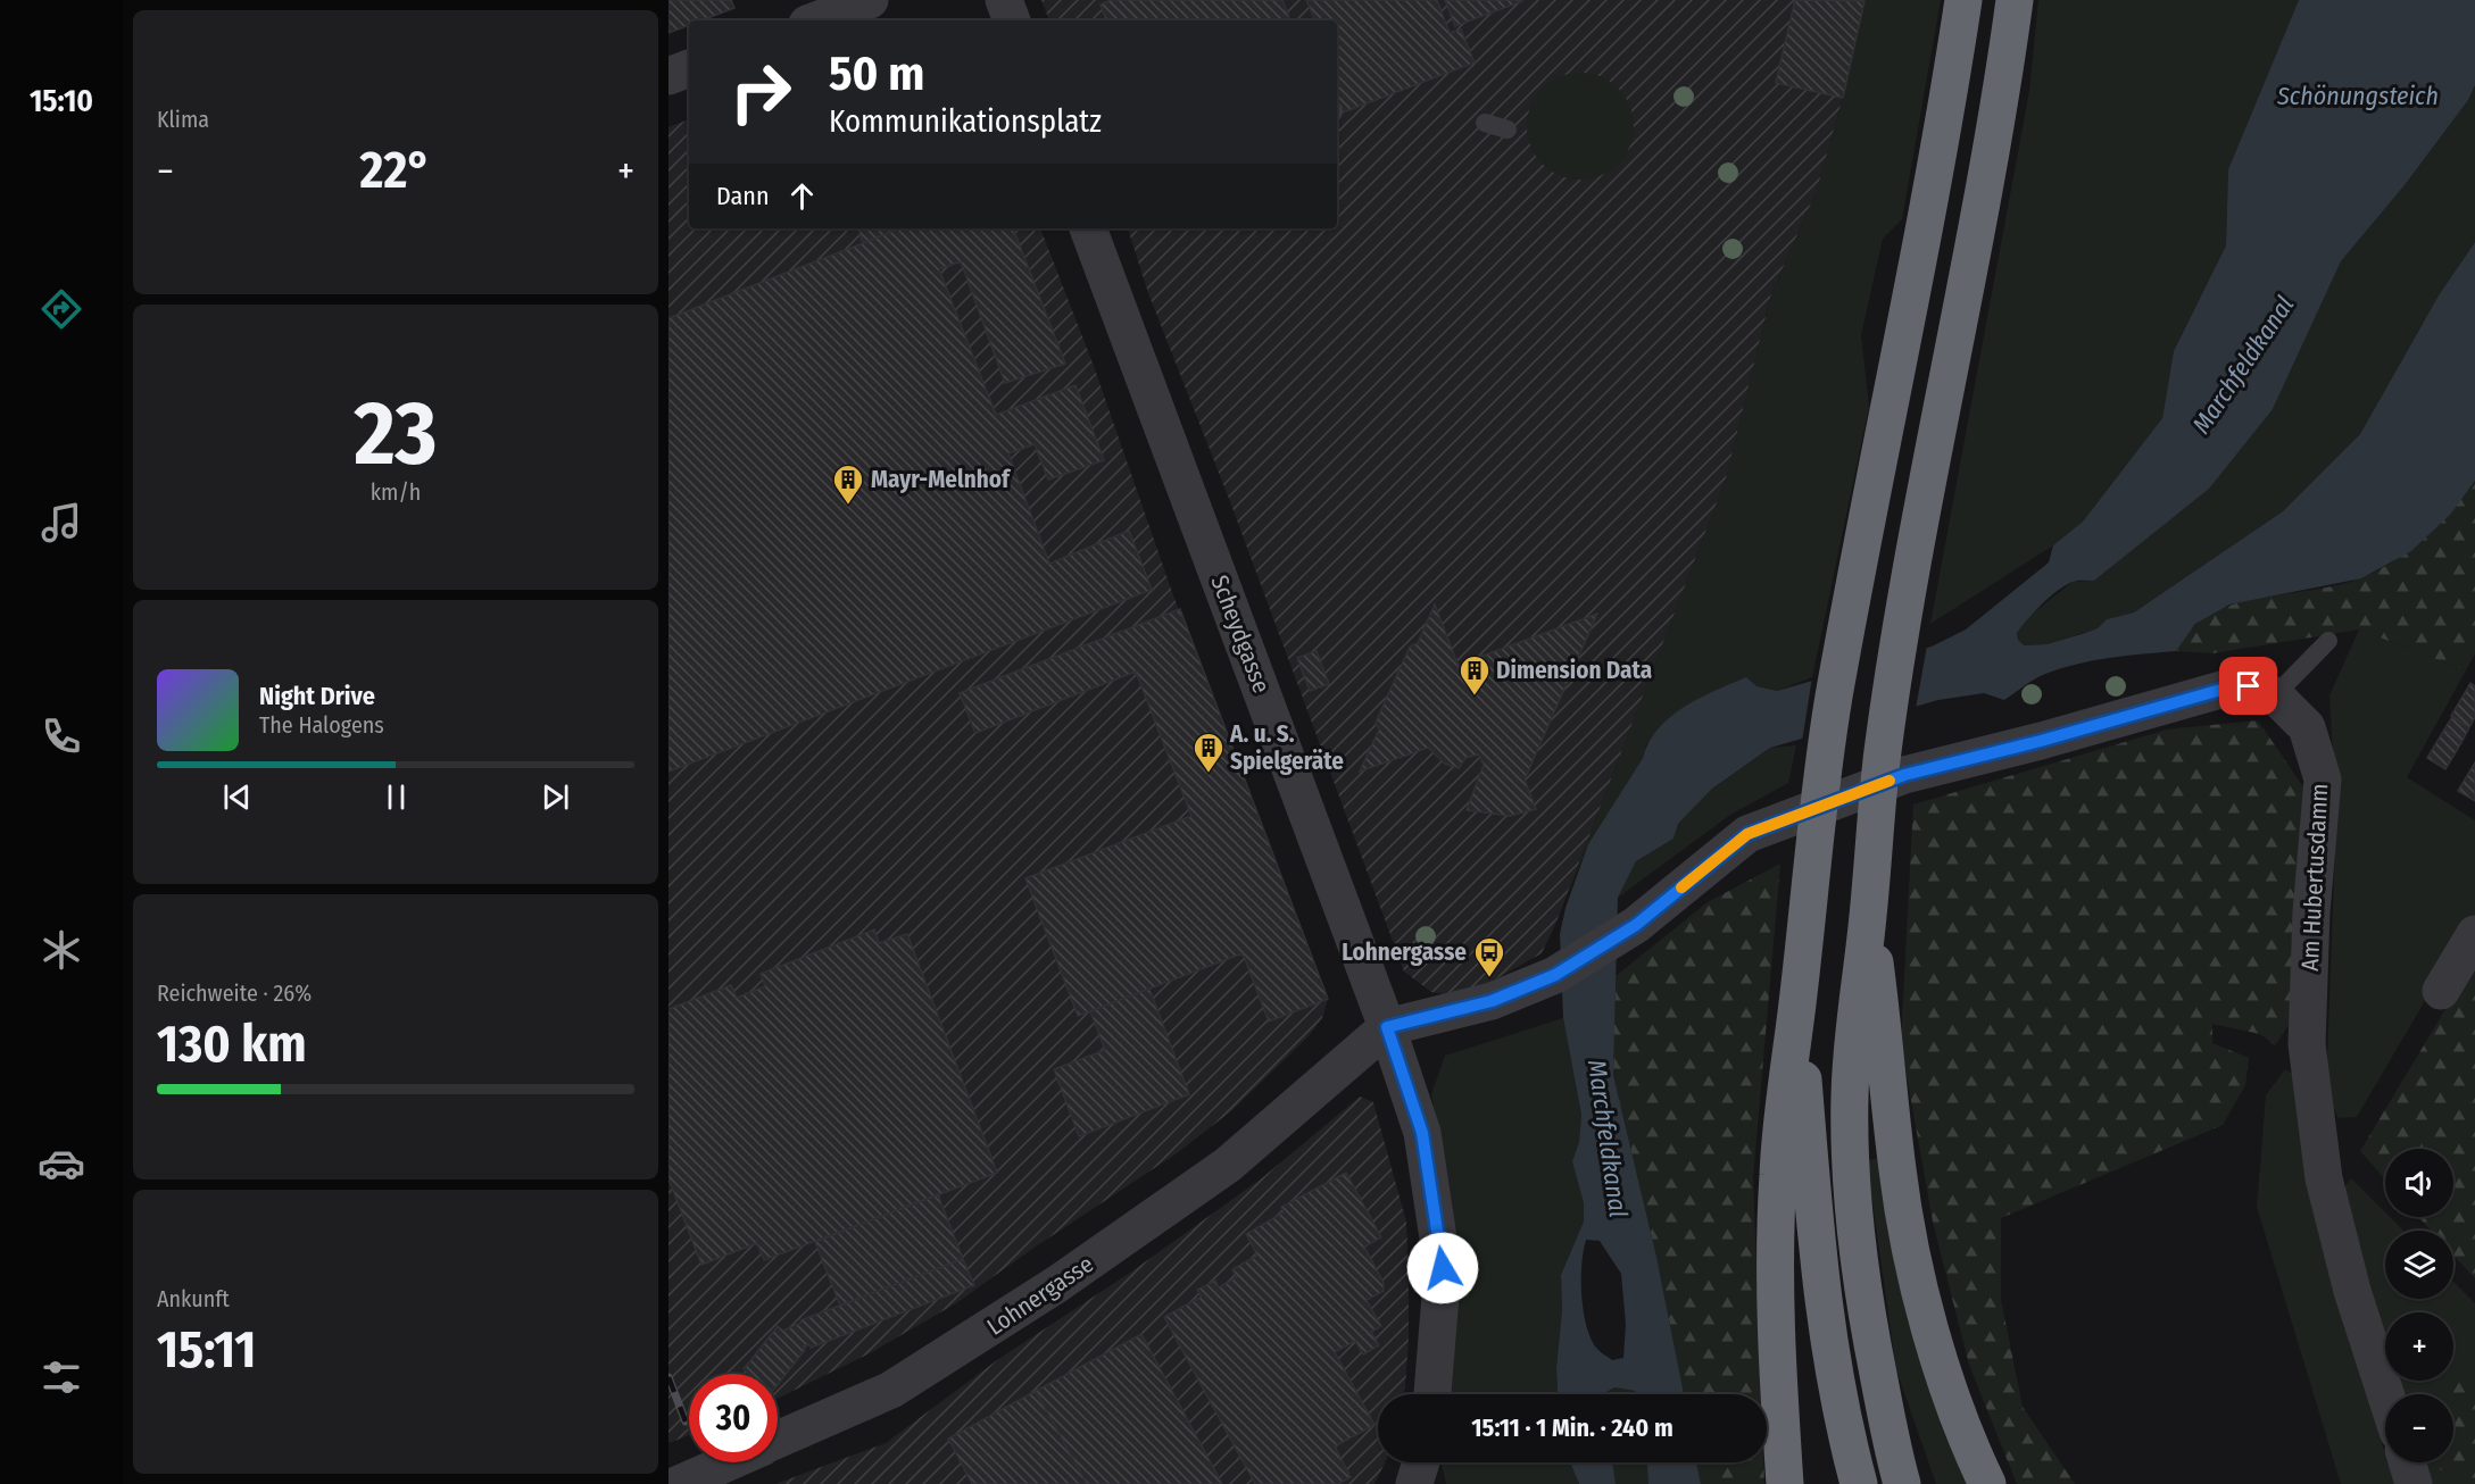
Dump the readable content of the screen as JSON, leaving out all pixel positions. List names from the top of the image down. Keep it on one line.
{"streets":{"street":["Scheydgasse","Am Hubertusdamm","Lohnergasse"]},"crossings":[["Scheydgasse","Am Hubertusdamm"],["Scheydgasse","Lohnergasse"],["Am Hubertusdamm","Lohnergasse"]],"water":["Schönungsteich","Marchfeldkanal"],"places":{"building":["Mayr-Melnhof","Dimension Data","A. u. S. Spielgeräte"],"bus stop":["Lohnergasse"]},"page":{"tabs":"15:10","tile":["Klima",["23","km/h"],["Reichweite · 26%","130 km"],["Ankunft","15:11"]],"turn":["50 m","Kommunikationsplatz"],"heat":["−","22°","+"],"then":"Dann","song":["Night Drive","The Halogens"],"map_buttons":["+","−"],"limit":"30","trip":"15:11 · 1 Min. · 240 m"}}
